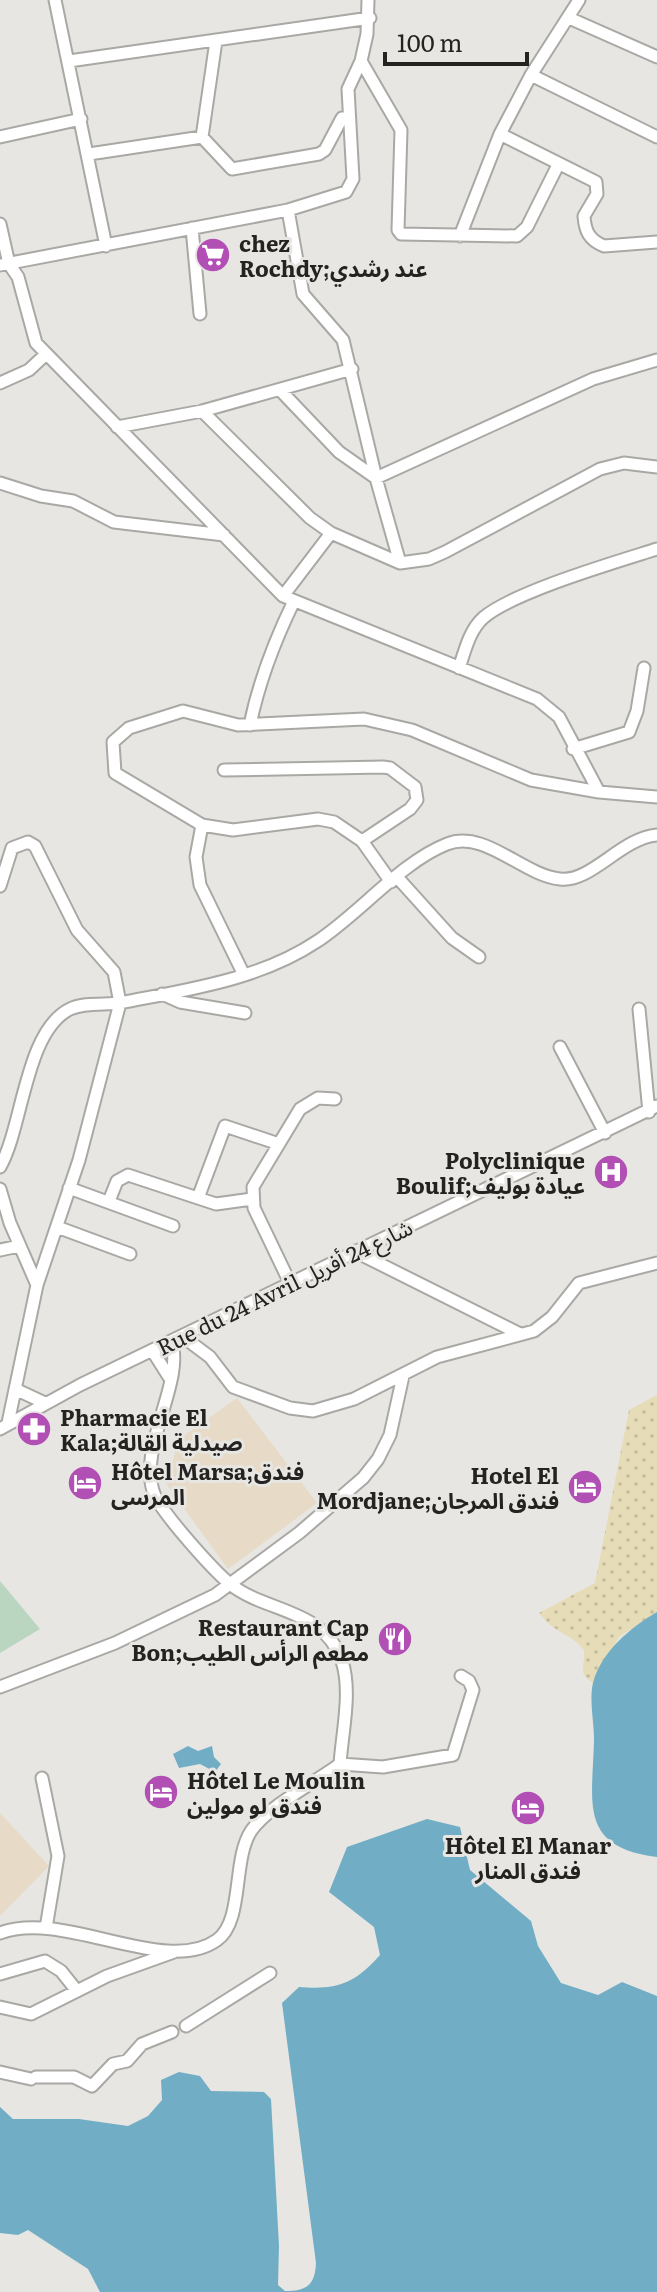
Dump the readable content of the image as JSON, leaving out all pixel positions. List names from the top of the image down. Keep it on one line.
{"streets":{"street":["Rue du 24 Avril شارع 24 أفريل"]},"places":{"supermarket":["chez Rochdy;عند رشدي"],"hospital":["Polyclinique Boulif;عيادة بوليف"],"pharmacy":["Pharmacie El Kala;صيدلية القالة"],"hotel":["Hôtel Marsa;فندق المرسى","Hotel El Mordjane;فندق المرجان","Hôtel Le Moulin فندق لو مولين","Hôtel El Manar فندق المنار"],"restaurant":["Restaurant Cap Bon;مطعم الرأس الطيب"]},"scale_bar":"100 m"}
